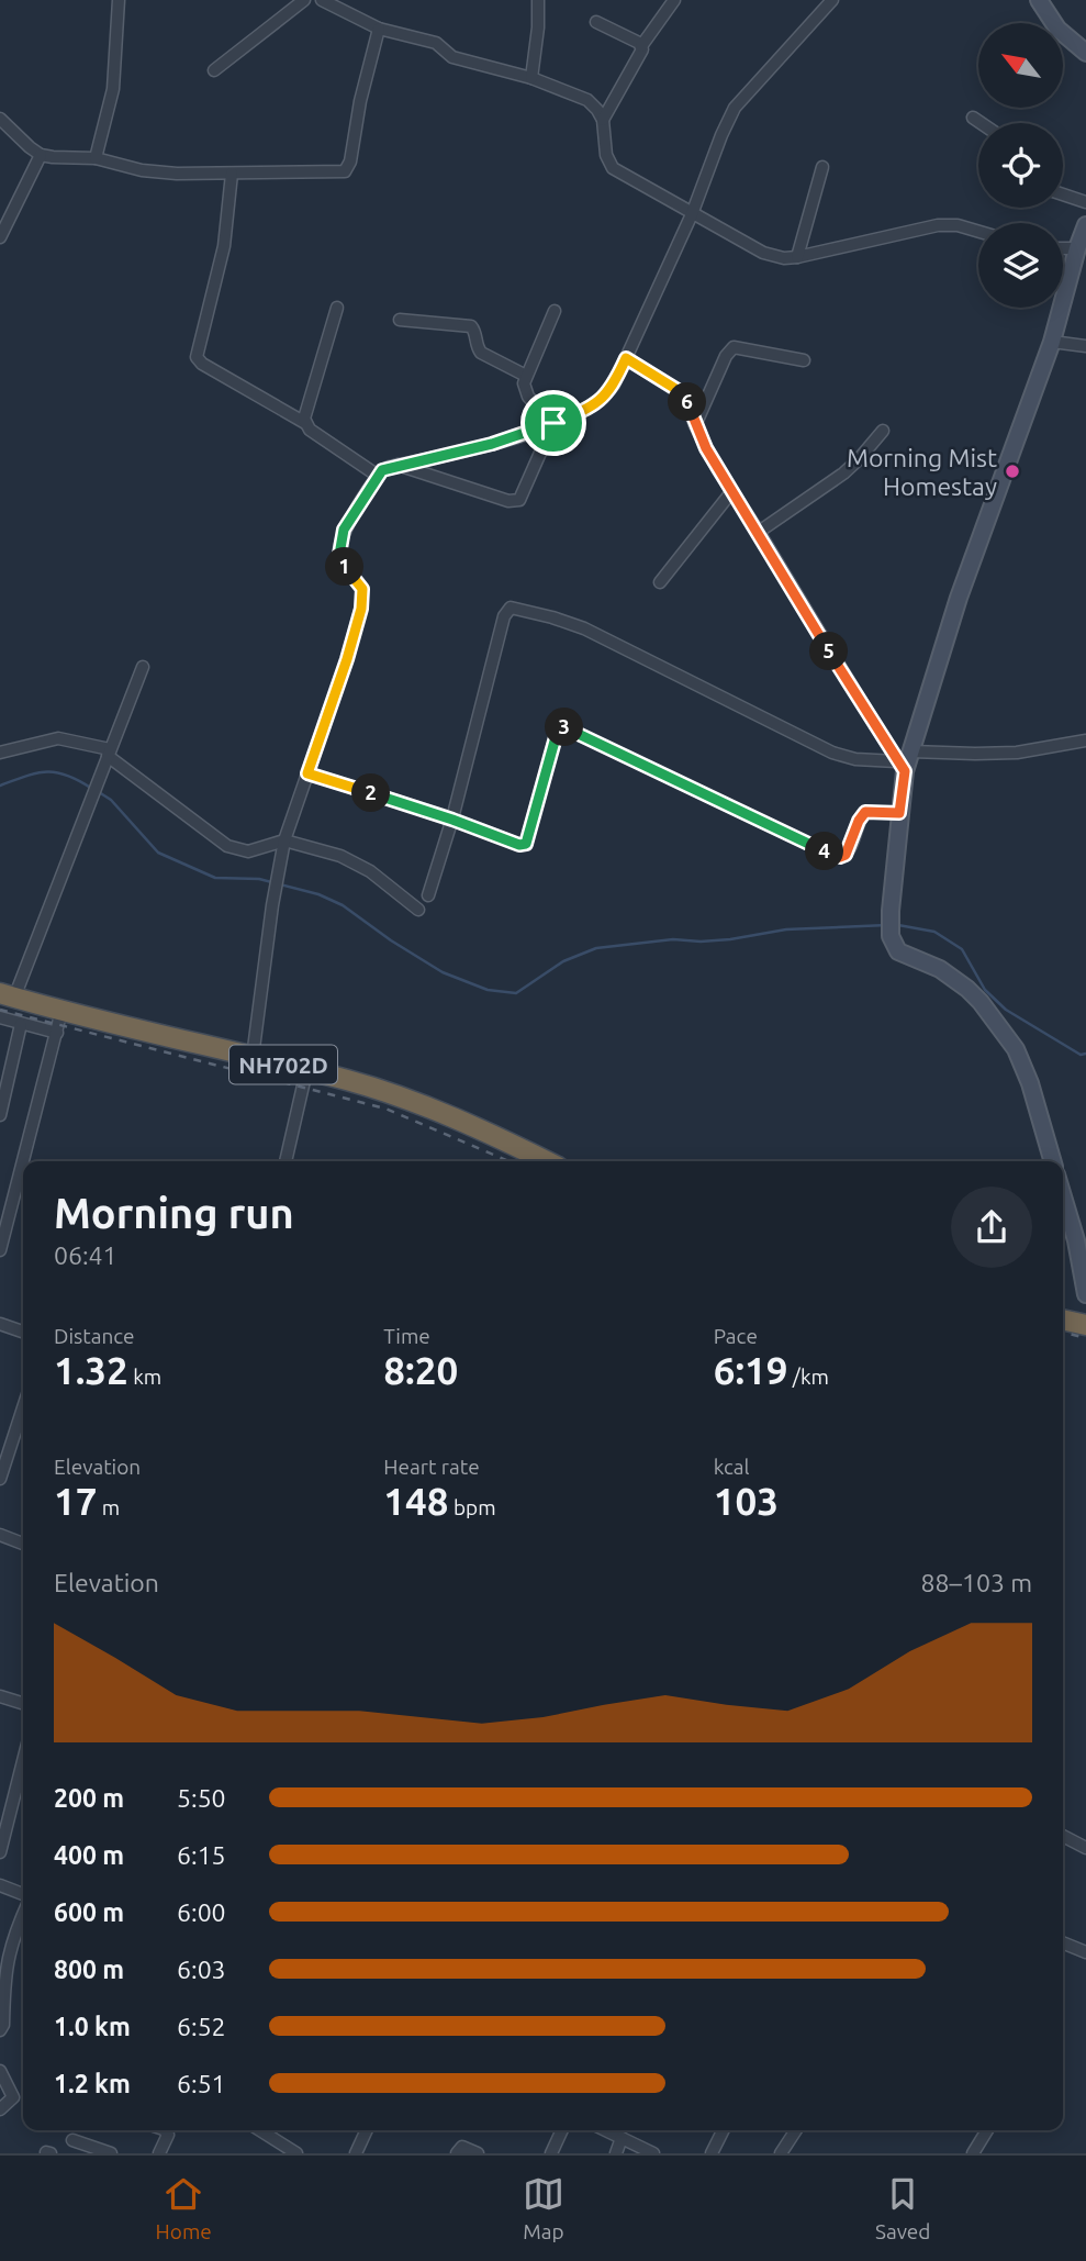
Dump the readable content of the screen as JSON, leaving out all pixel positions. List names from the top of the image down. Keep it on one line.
{"streets":{"highway":["NH702D"]},"places":["Morning Mist Homestay"],"north":"top left","page":{"pins":["6","1","5","3","2","4"],"heading":["Morning run","06:41"],"stats":[["Distance","1.32 km"],["Time","8:20"],["Pace","6:19 /km"],["Elevation","17 m"],["Heart rate","148 bpm"],["kcal","103"]],"chart":["Elevation","88–103 m"],"list":[{"name":"200 m","note":"5:50"},{"name":"400 m","note":"6:15"},{"name":"600 m","note":"6:00"},{"name":"800 m","note":"6:03"},{"name":"1.0 km","note":"6:52"},{"name":"1.2 km","note":"6:51"}],"tabs":["Home","Map","Saved"]}}
